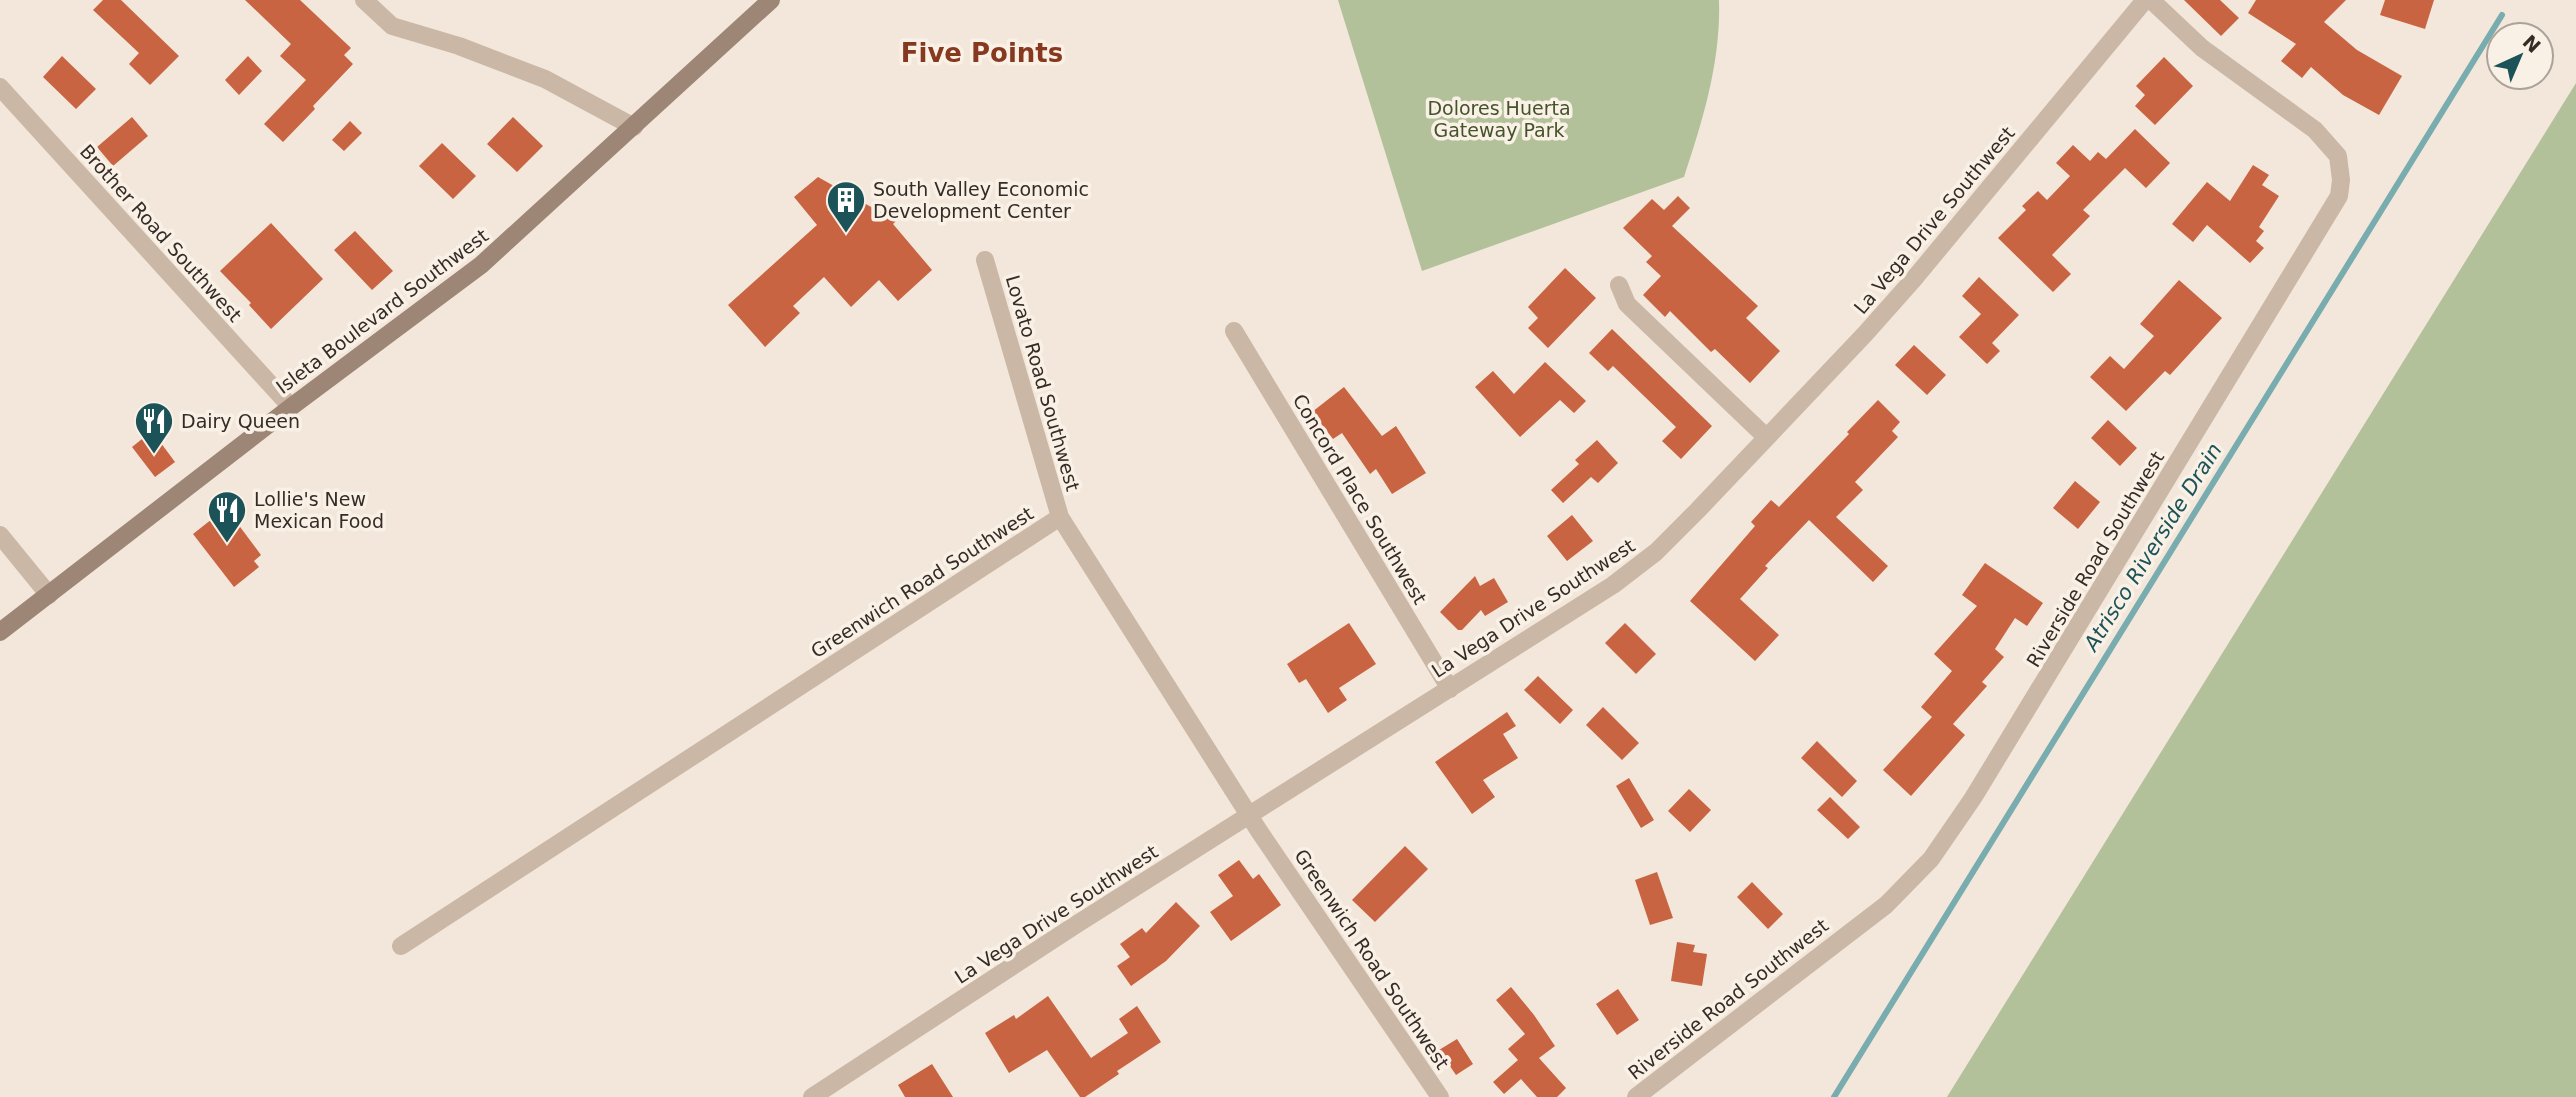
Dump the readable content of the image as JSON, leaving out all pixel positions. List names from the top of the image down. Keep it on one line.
{"streets":{"main road":["Isleta Boulevard Southwest"],"street":["La Vega Drive Southwest","Brother Road Southwest","Lovato Road Southwest","Concord Place Southwest","Riverside Road Southwest","Greenwich Road Southwest"]},"crossings":[["La Vega Drive Southwest","Concord Place Southwest"],["La Vega Drive Southwest","Greenwich Road Southwest"],["Brother Road Southwest","Isleta Boulevard Southwest"],["Lovato Road Southwest","Greenwich Road Southwest"]],"districts":["Five Points"],"water":["Atrisco Riverside Drain"],"parks":["Dolores Huerta Gateway Park"],"places":{"building":["South Valley Economic Development Center"],"restaurant":["Dairy Queen","Lollie's New Mexican Food"]},"north":"top right"}
